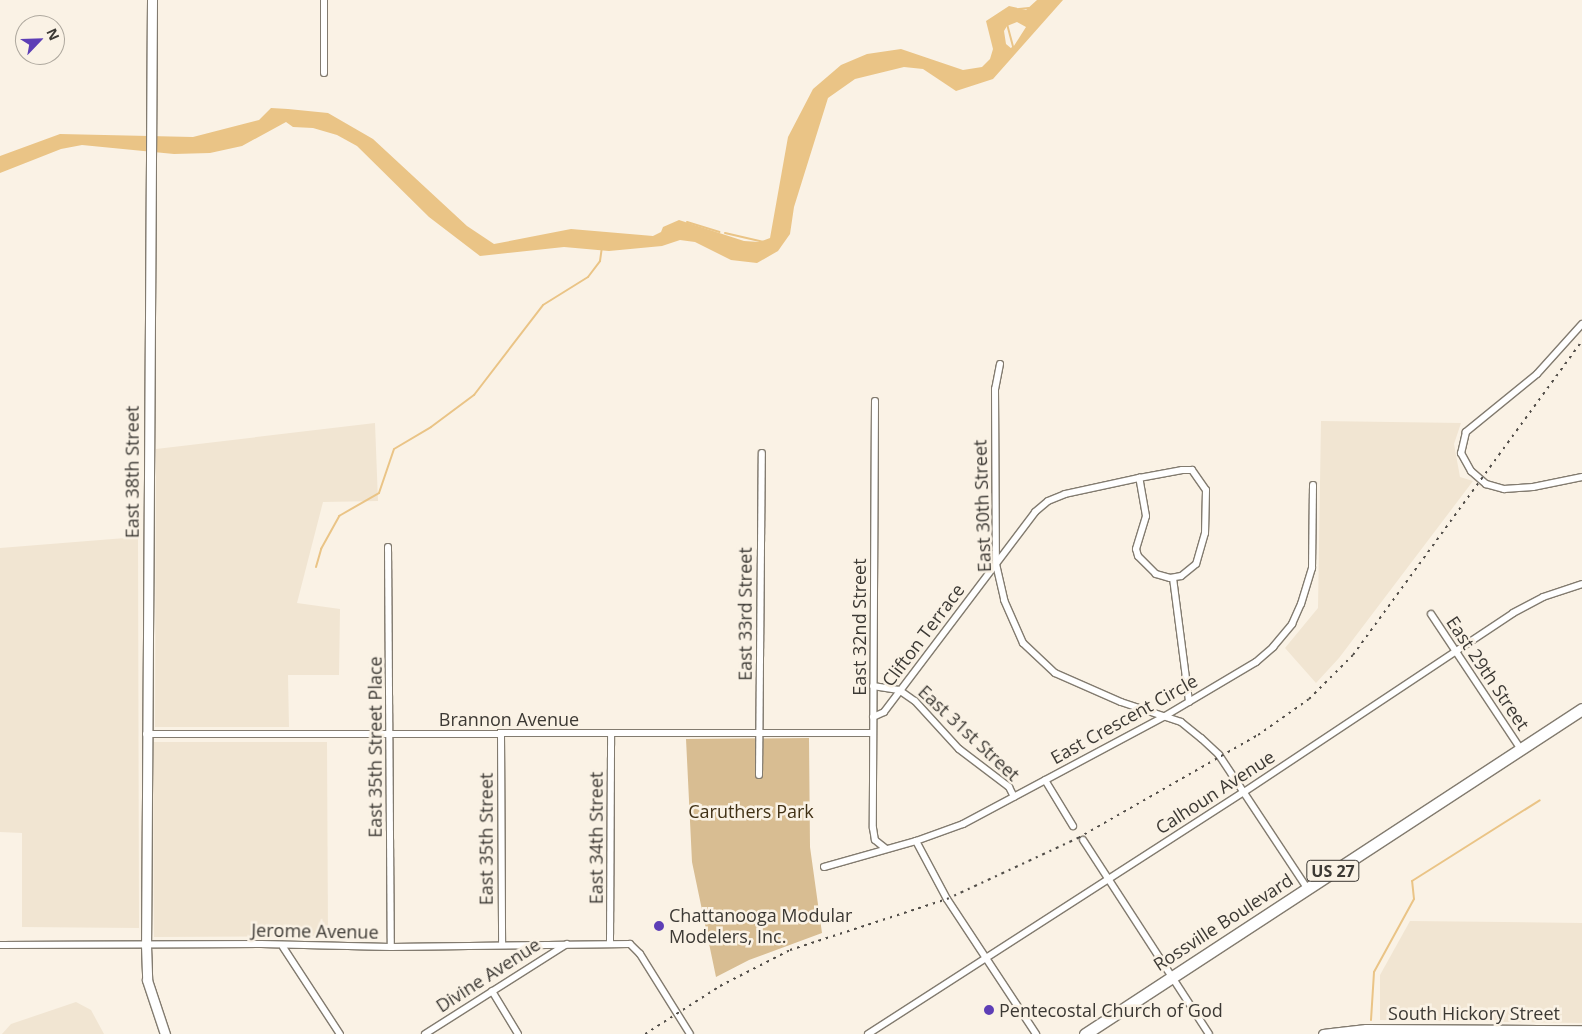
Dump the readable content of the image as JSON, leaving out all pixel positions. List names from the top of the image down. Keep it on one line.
{"streets":{"highway":["US 27","Rossville Boulevard"],"main road":["East 38th Street","South Hickory Street"],"street":["East 30th Street","East 33rd Street","East 32nd Street","Clifton Terrace","East 29th Street","Brannon Avenue","East Crescent Circle","East 31st Street","East 35th Street Place","Calhoun Avenue","East 34th Street","East 35th Street","Jerome Avenue","Divine Avenue"]},"crossings":[["East 38th Street","Brannon Avenue"],["East 38th Street","Jerome Avenue"],["East 30th Street","Clifton Terrace"],["East 30th Street","East Crescent Circle"],["East 30th Street","Calhoun Avenue"],["East 30th Street","Rossville Boulevard"],["East 33rd Street","Brannon Avenue"],["East 32nd Street","Clifton Terrace"],["East 32nd Street","Brannon Avenue"],["East 32nd Street","East Crescent Circle"],["East 32nd Street","East 31st Street"],["Clifton Terrace","East 31st Street"],["East 29th Street","Calhoun Avenue"],["East 29th Street","Rossville Boulevard"],["Brannon Avenue","East 35th Street Place"],["Brannon Avenue","East 34th Street"],["Brannon Avenue","East 35th Street"],["East Crescent Circle","East 31st Street"],["East 35th Street Place","Jerome Avenue"],["East 34th Street","Jerome Avenue"],["East 35th Street","Jerome Avenue"],["Jerome Avenue","Divine Avenue"]],"parks":["Caruthers Park"],"places":["Chattanooga Modular Modelers, Inc.","Pentecostal Church of God"],"north":"top right"}
